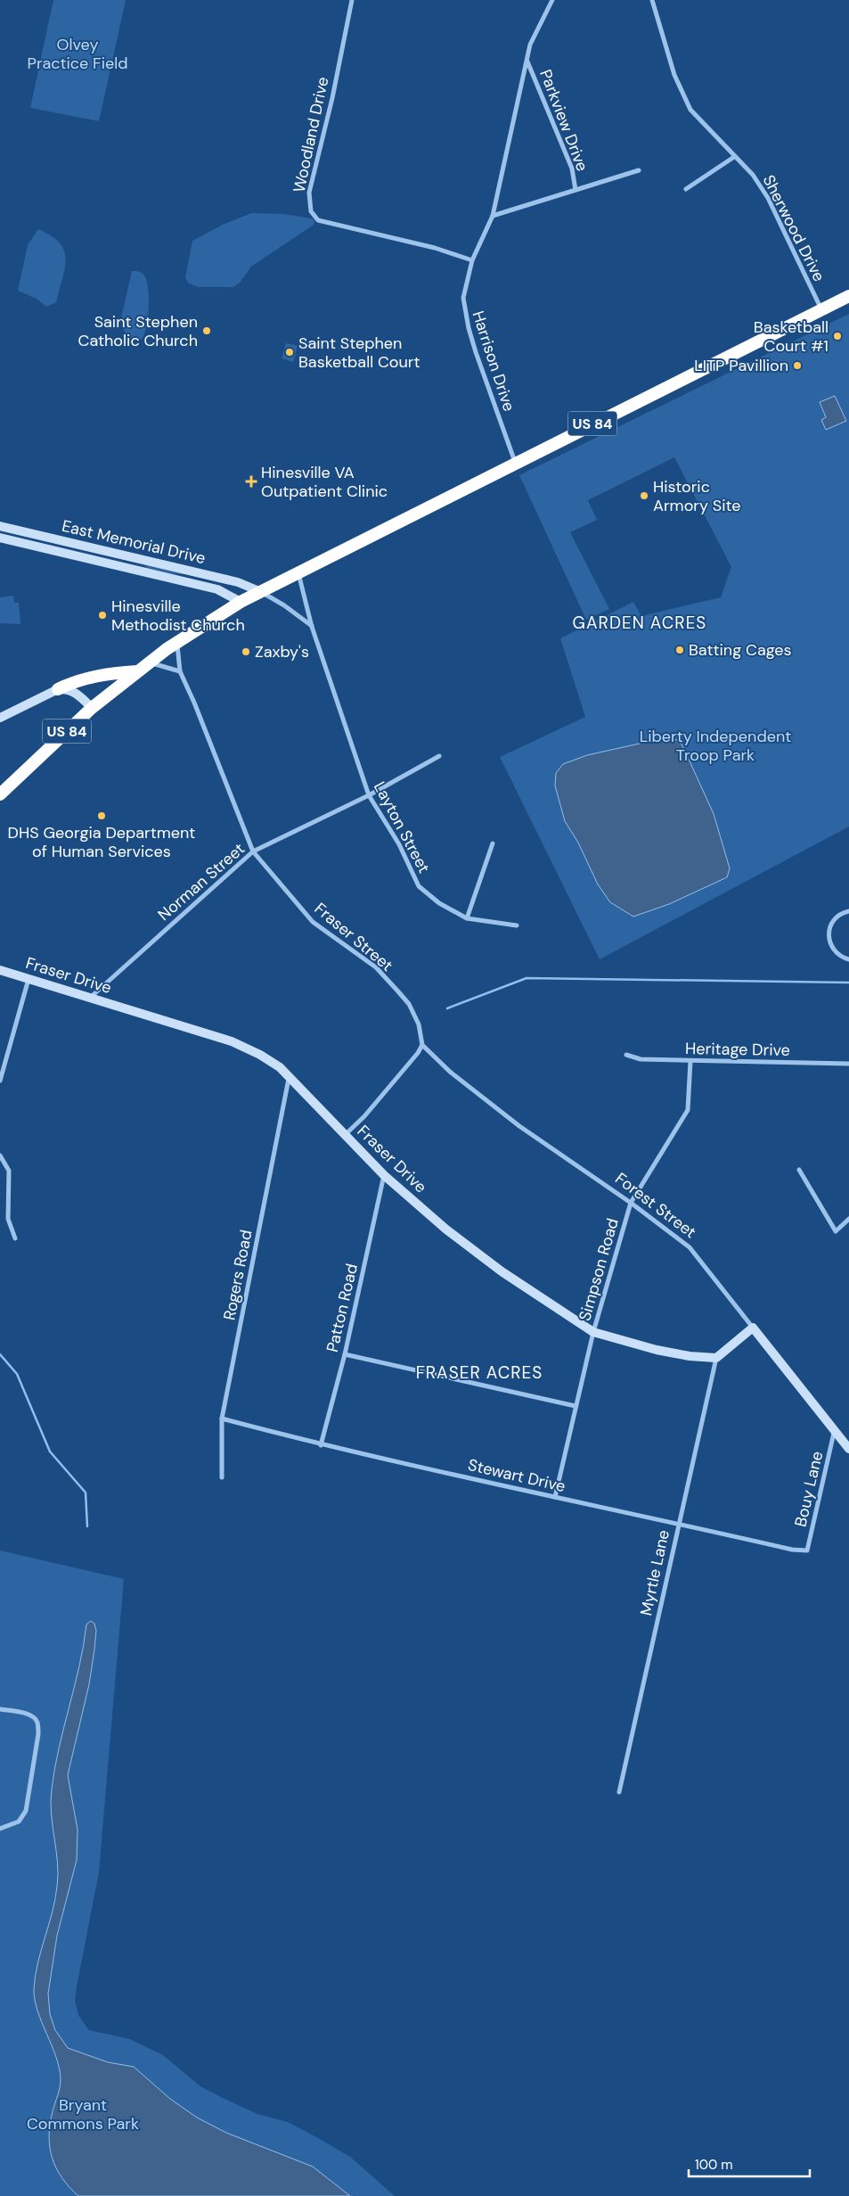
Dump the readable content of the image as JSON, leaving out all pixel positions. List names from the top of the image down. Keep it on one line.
{"streets":{"highway":["US 84"],"street":["Parkview Drive","Woodland Drive","Sherwood Drive","Harrison Drive","East Memorial Drive","Layton Street","Norman Street","Fraser Street","Fraser Drive","Heritage Drive","Forest Street","Simpson Road","Rogers Road","Patton Road","Stewart Drive","Bouy Lane","Myrtle Lane"]},"crossings":[["Parkview Drive","Harrison Drive"],["Woodland Drive","Harrison Drive"],["Sherwood Drive","US 84"],["Harrison Drive","US 84"],["US 84","East Memorial Drive"],["US 84","Layton Street"],["US 84","Fraser Street"],["Layton Street","Norman Street"],["Norman Street","Fraser Street"],["Norman Street","Fraser Drive"],["Fraser Street","Forest Street"],["Fraser Drive","Simpson Road"],["Fraser Drive","Rogers Road"],["Fraser Drive","Patton Road"],["Fraser Drive","Myrtle Lane"],["Heritage Drive","Simpson Road"],["Forest Street","Simpson Road"],["Forest Street","Bouy Lane"],["Simpson Road","Stewart Drive"],["Rogers Road","Stewart Drive"],["Patton Road","Stewart Drive"],["Stewart Drive","Bouy Lane"],["Stewart Drive","Myrtle Lane"]],"districts":["GARDEN ACRES","FRASER ACRES"],"parks":["Olvey Practice Field","Liberty Independent Troop Park","Bryant Commons Park"],"places":{"other":["Saint Stephen Catholic Church","Basketball Court #1","Saint Stephen Basketball Court","LITP Pavillion","Historic Armory Site","Hinesville Methodist Church","Batting Cages","Zaxby's","DHS Georgia Department of Human Services"],"health":["Hinesville VA Outpatient Clinic"]},"scale_bar":"100 m"}
